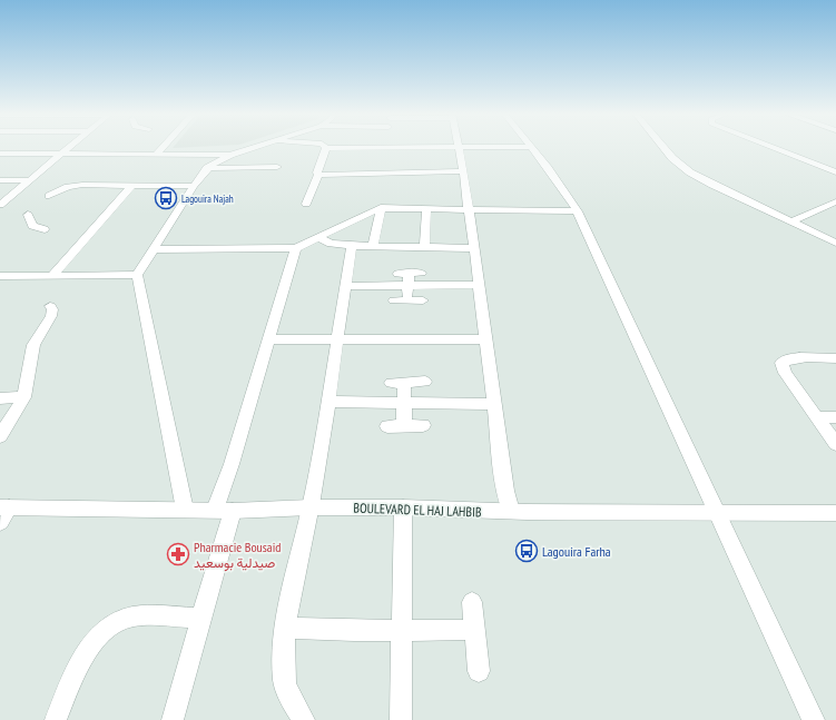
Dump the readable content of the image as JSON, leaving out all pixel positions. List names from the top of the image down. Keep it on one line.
{"streets":{"street":["BOULEVARD EL HAJ LAHBIB"]},"places":{"bus stop":["Lagouira Najah","Lagouira Farha"],"pharmacy":["Pharmacie Bousaid صيدلية بوسعيد"]}}
